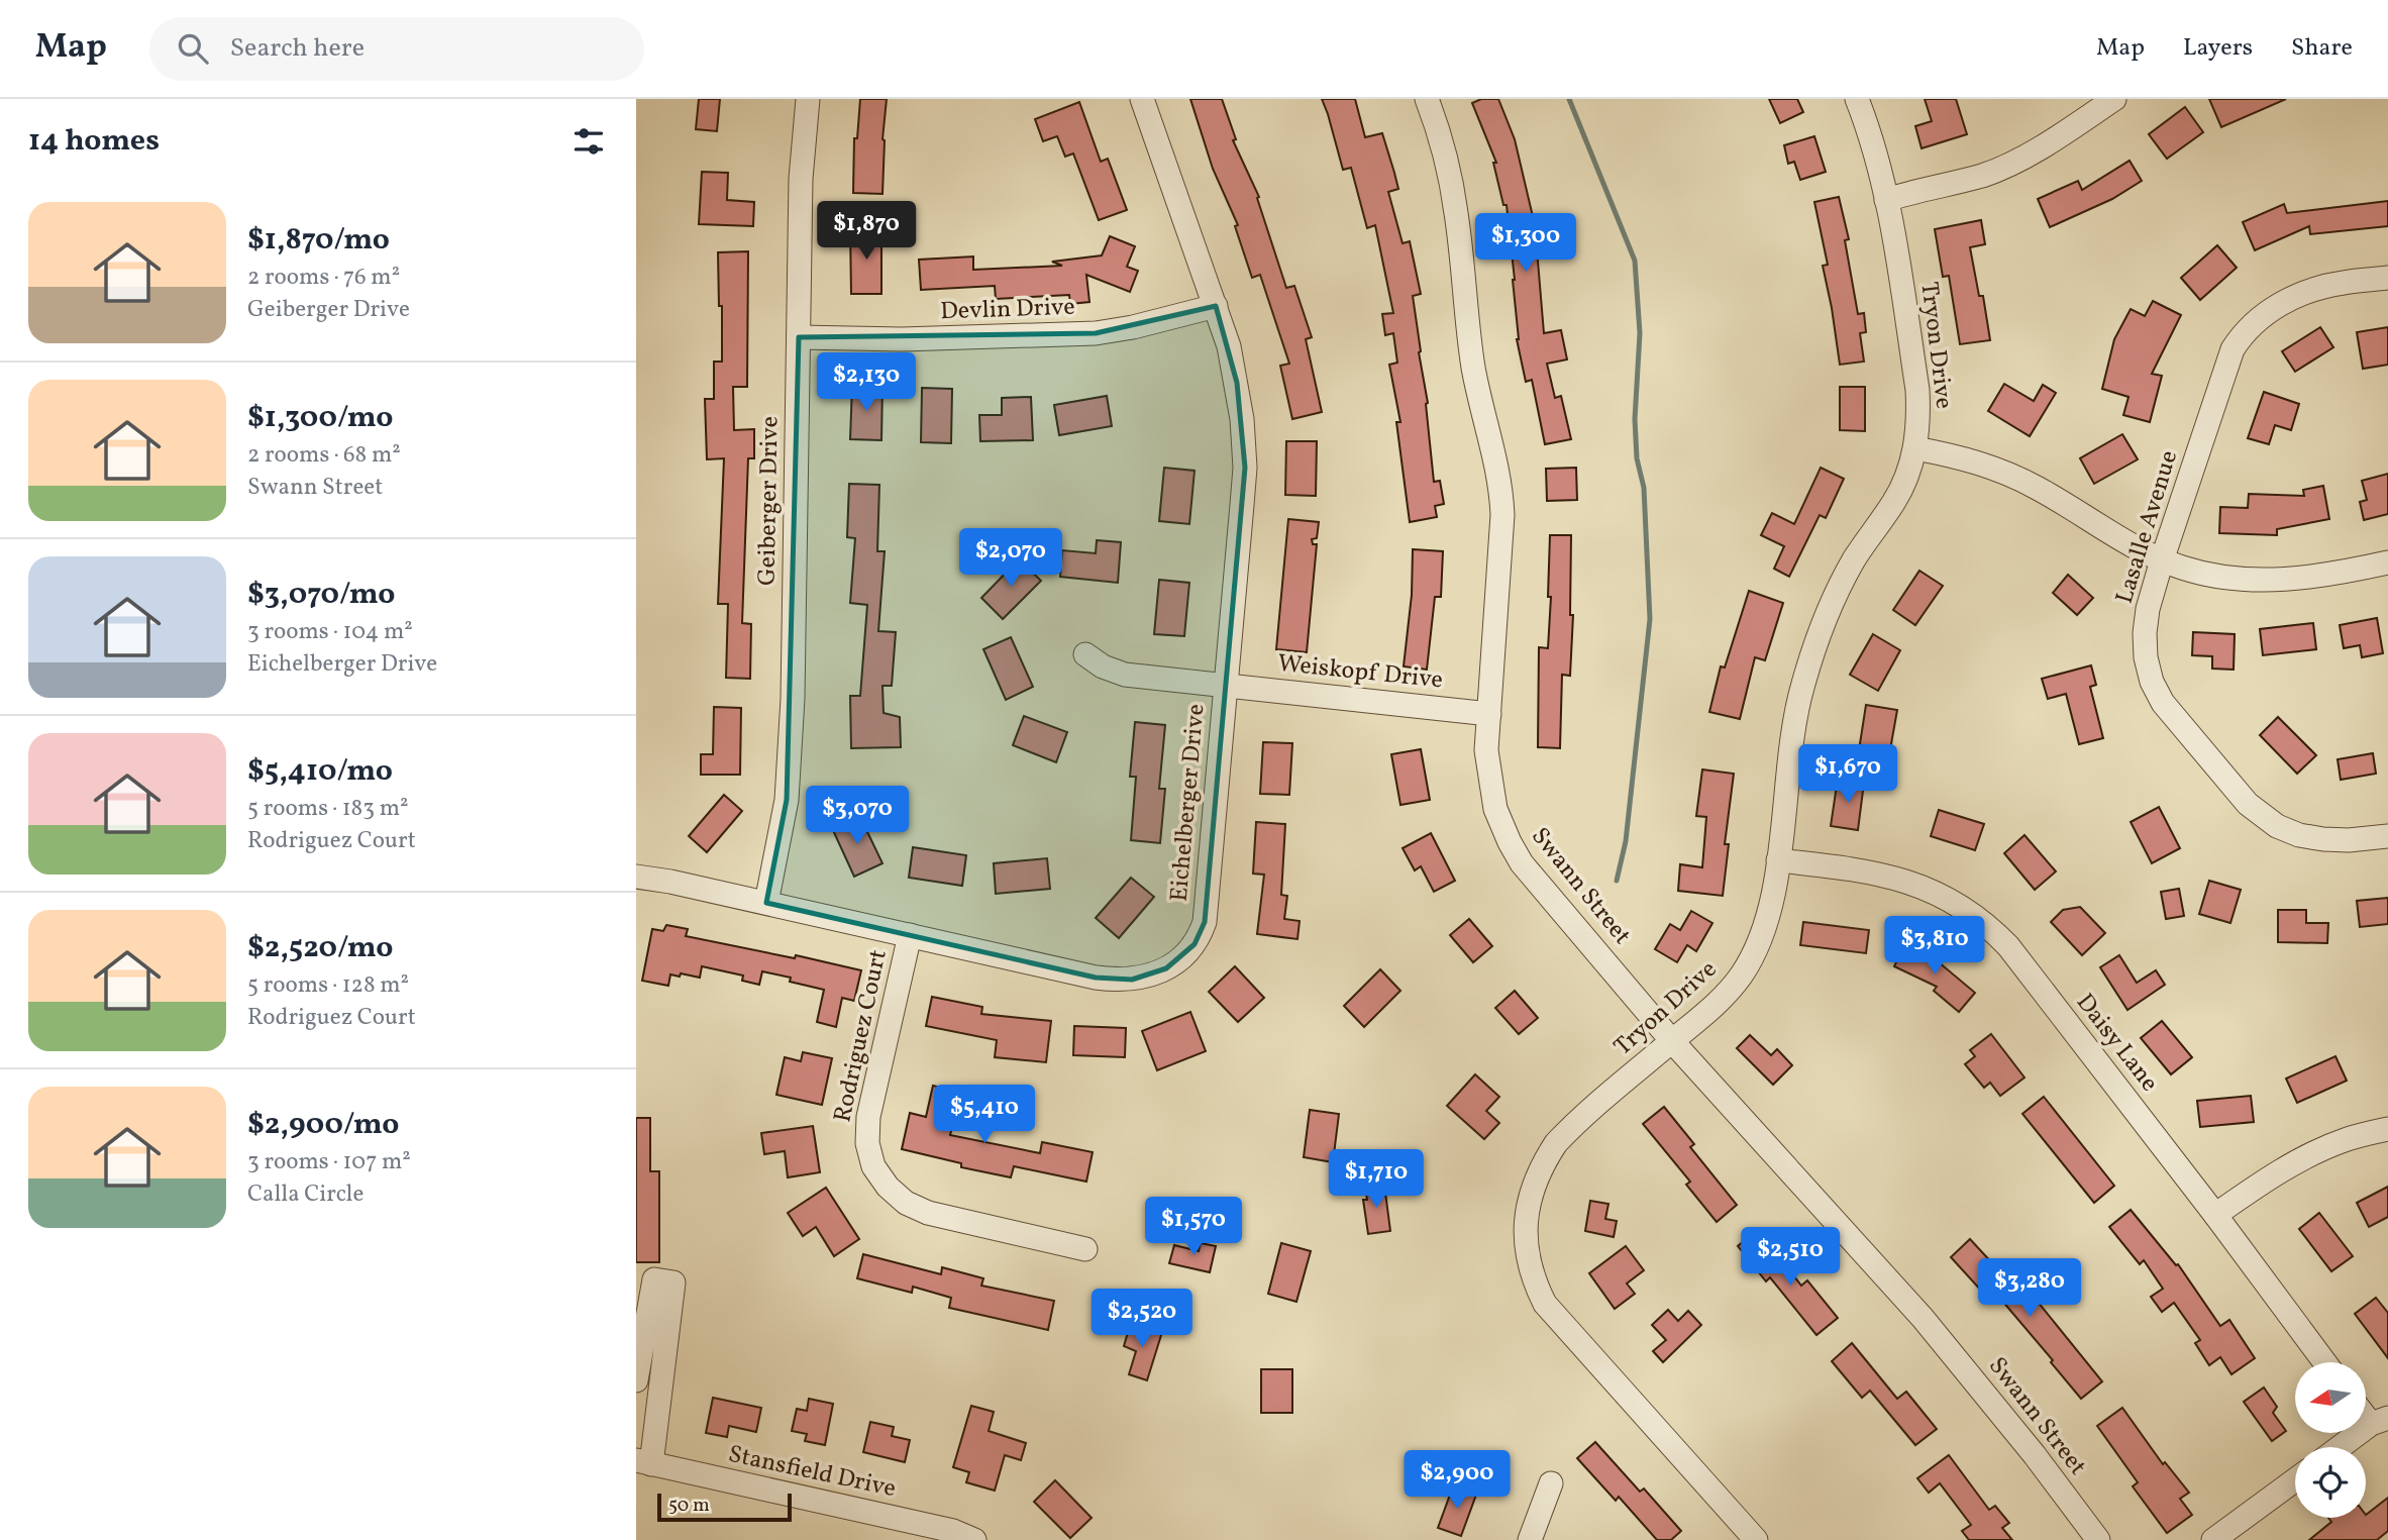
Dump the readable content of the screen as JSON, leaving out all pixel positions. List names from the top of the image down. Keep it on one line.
{"streets":{"street":["Devlin Drive","Tryon Drive","Geiberger Drive","Lasalle Avenue","Weiskopf Drive","Eichelberger Drive","Swann Street","Rodriguez Court","Daisy Lane","Stansfield Drive"]},"crossings":[["Devlin Drive","Geiberger Drive"],["Devlin Drive","Eichelberger Drive"],["Tryon Drive","Swann Street"],["Tryon Drive","Daisy Lane"],["Geiberger Drive","Eichelberger Drive"],["Weiskopf Drive","Eichelberger Drive"],["Weiskopf Drive","Swann Street"],["Eichelberger Drive","Rodriguez Court"]],"scale_bar":"50 m","north":"left","page":{"header":"Map","search":"Search here","nav":["Map","Layers","Share"],"heading":"14 homes","list":[{"name":"$1,870/mo","note":"2 rooms · 76 m² · Geiberger Drive"},{"name":"$1,300/mo","note":"2 rooms · 68 m² · Swann Street"},{"name":"$3,070/mo","note":"3 rooms · 104 m² · Eichelberger Drive"},{"name":"$5,410/mo","note":"5 rooms · 183 m² · Rodriguez Court"},{"name":"$2,520/mo","note":"5 rooms · 128 m² · Rodriguez Court"},{"name":"$2,900/mo","note":"3 rooms · 107 m² · Calla Circle"}],"price":["$1,870","$1,300","$2,130","$2,070","$1,670","$3,070","$3,810","$5,410","$1,710","$1,570","$2,510","$3,280","$2,520","$2,900"],"scale":"50 m"}}
